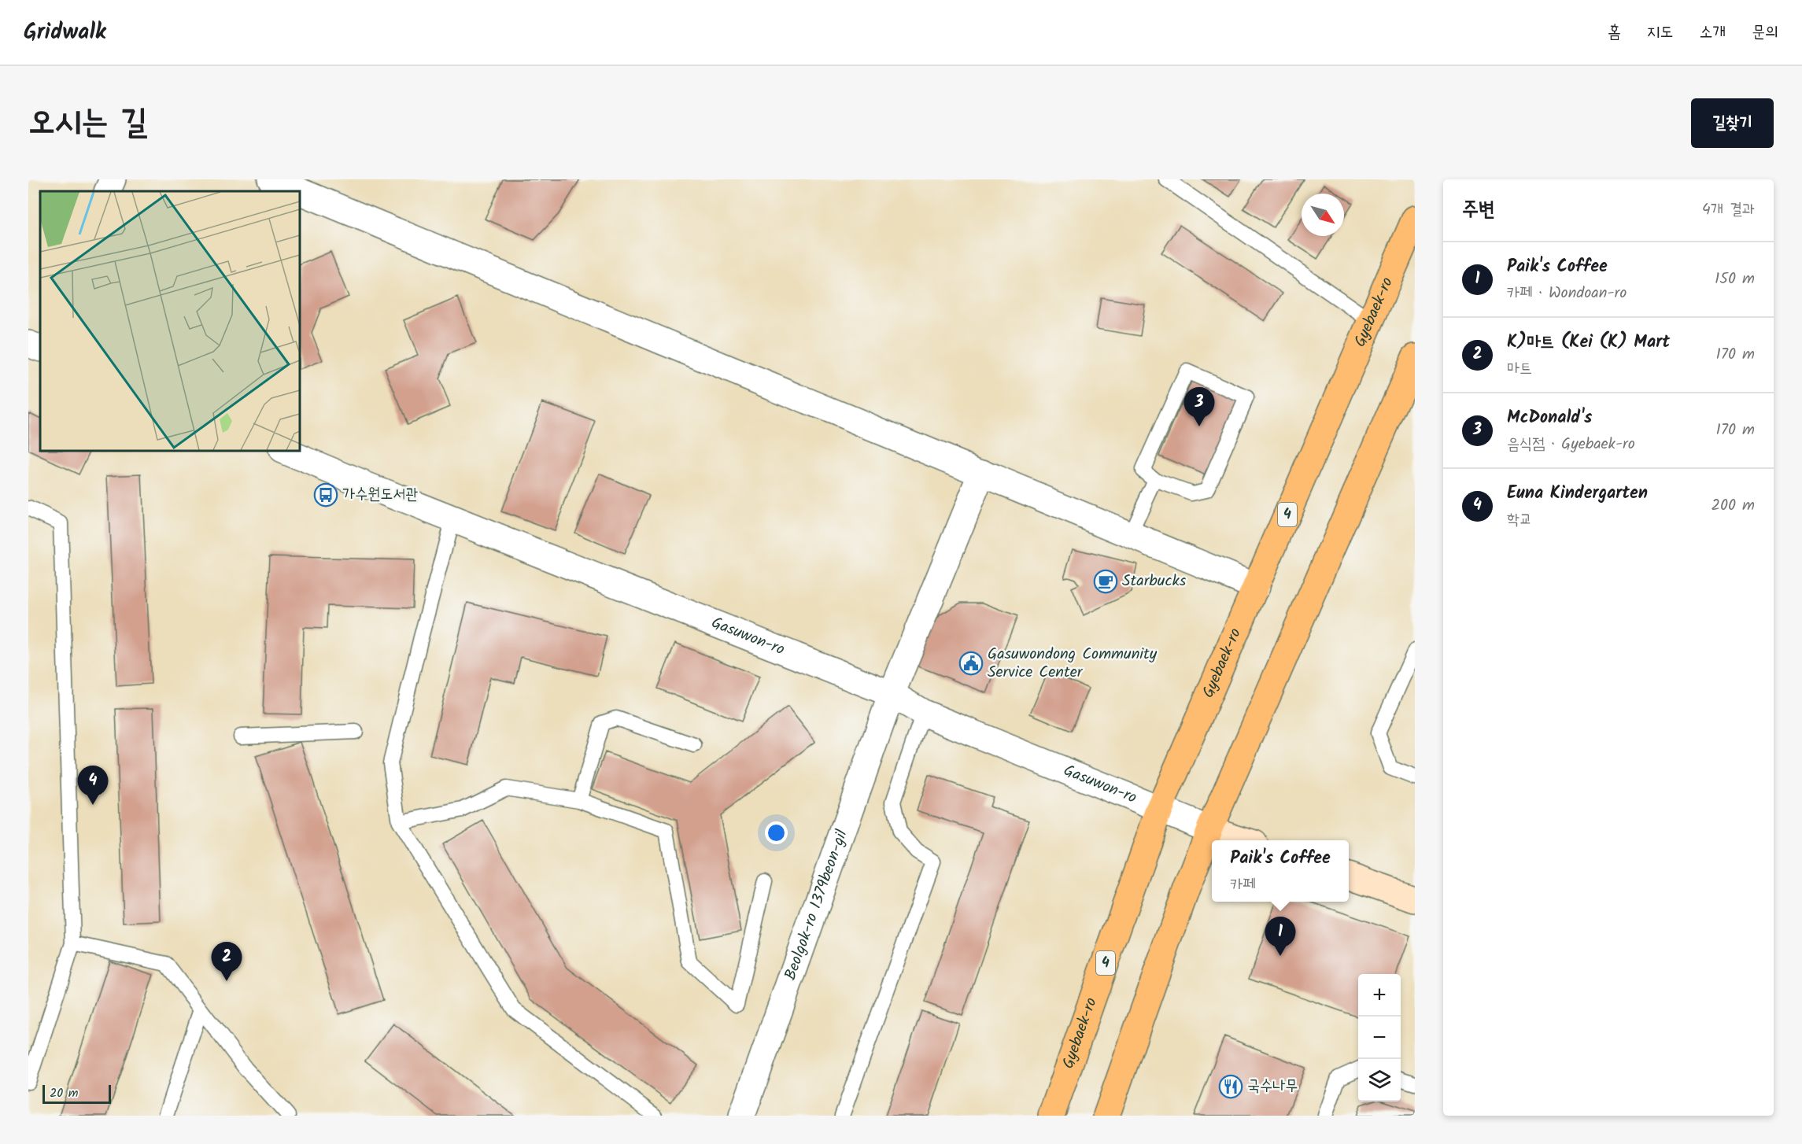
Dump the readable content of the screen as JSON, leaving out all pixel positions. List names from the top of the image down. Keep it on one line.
{"streets":{"main road":["Gyebaek-ro","4"],"street":["Gasuwon-ro","Beolgok-ro 1379beon-gil"]},"crossings":[["Gyebaek-ro","Gasuwon-ro"],["Gasuwon-ro","Beolgok-ro 1379beon-gil"]],"places":{"bus stop":["가수원도서관"],"cafe":["Starbucks"],"public building":["Gasuwondong Community Service Center"],"restaurant":["국수나무"]},"scale_bar":"20 m","north":"bottom right","page":{"header":"Gridwalk","nav":["홈","지도","소개","문의"],"title":"오시는 길","buttons":"길찾기","heading":["주변","4개 결과"],"list":[{"mark":"1","name":"Paik's Coffee","note":"카페 · Wondoan-ro","value":"150 m"},{"mark":"2","name":"K)마트 (Kei (K) Mart","note":"마트","value":"170 m"},{"mark":"3","name":"McDonald's","note":"음식점 · Gyebaek-ro","value":"170 m"},{"mark":"4","name":"Euna Kindergarten","note":"학교","value":"200 m"}],"pins":["3","4","1","2"],"popup":["Paik's Coffee","카페"],"map_buttons":["+","−"],"scale":"20 m"}}
